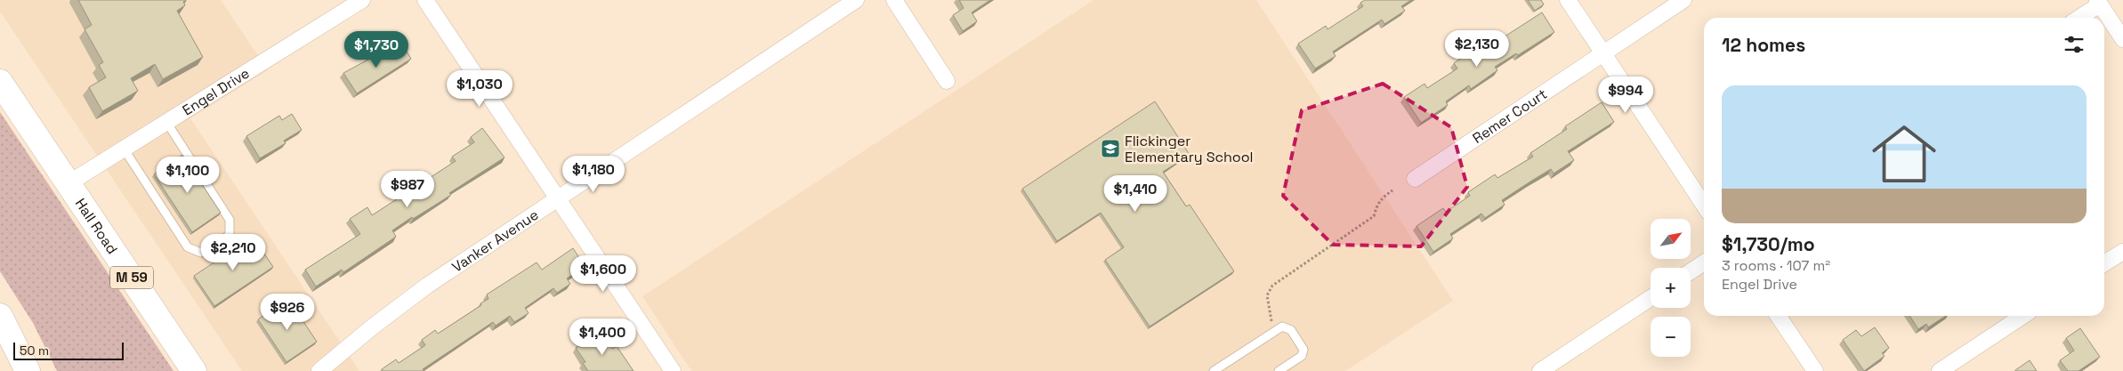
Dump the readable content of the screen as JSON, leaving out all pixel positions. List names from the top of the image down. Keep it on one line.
{"streets":{"highway":["Hall Road","M 59"],"street":["Engel Drive","Remer Court","Vanker Avenue"]},"crossings":[["Engel Drive","Hall Road"]],"places":{"school or university":["Flickinger Elementary School"]},"scale_bar":"50 m","north":"top right","page":{"heading":"12 homes","price":["$2,130","$1,730","$1,030","$994","$1,180","$1,100","$987","$1,410","$2,210","$1,600","$926","$1,400"],"list":[{"name":"$1,730/mo","note":"3 rooms · 107 m² · Engel Drive"}],"map_buttons":["+","−"],"scale":"50 m"}}
